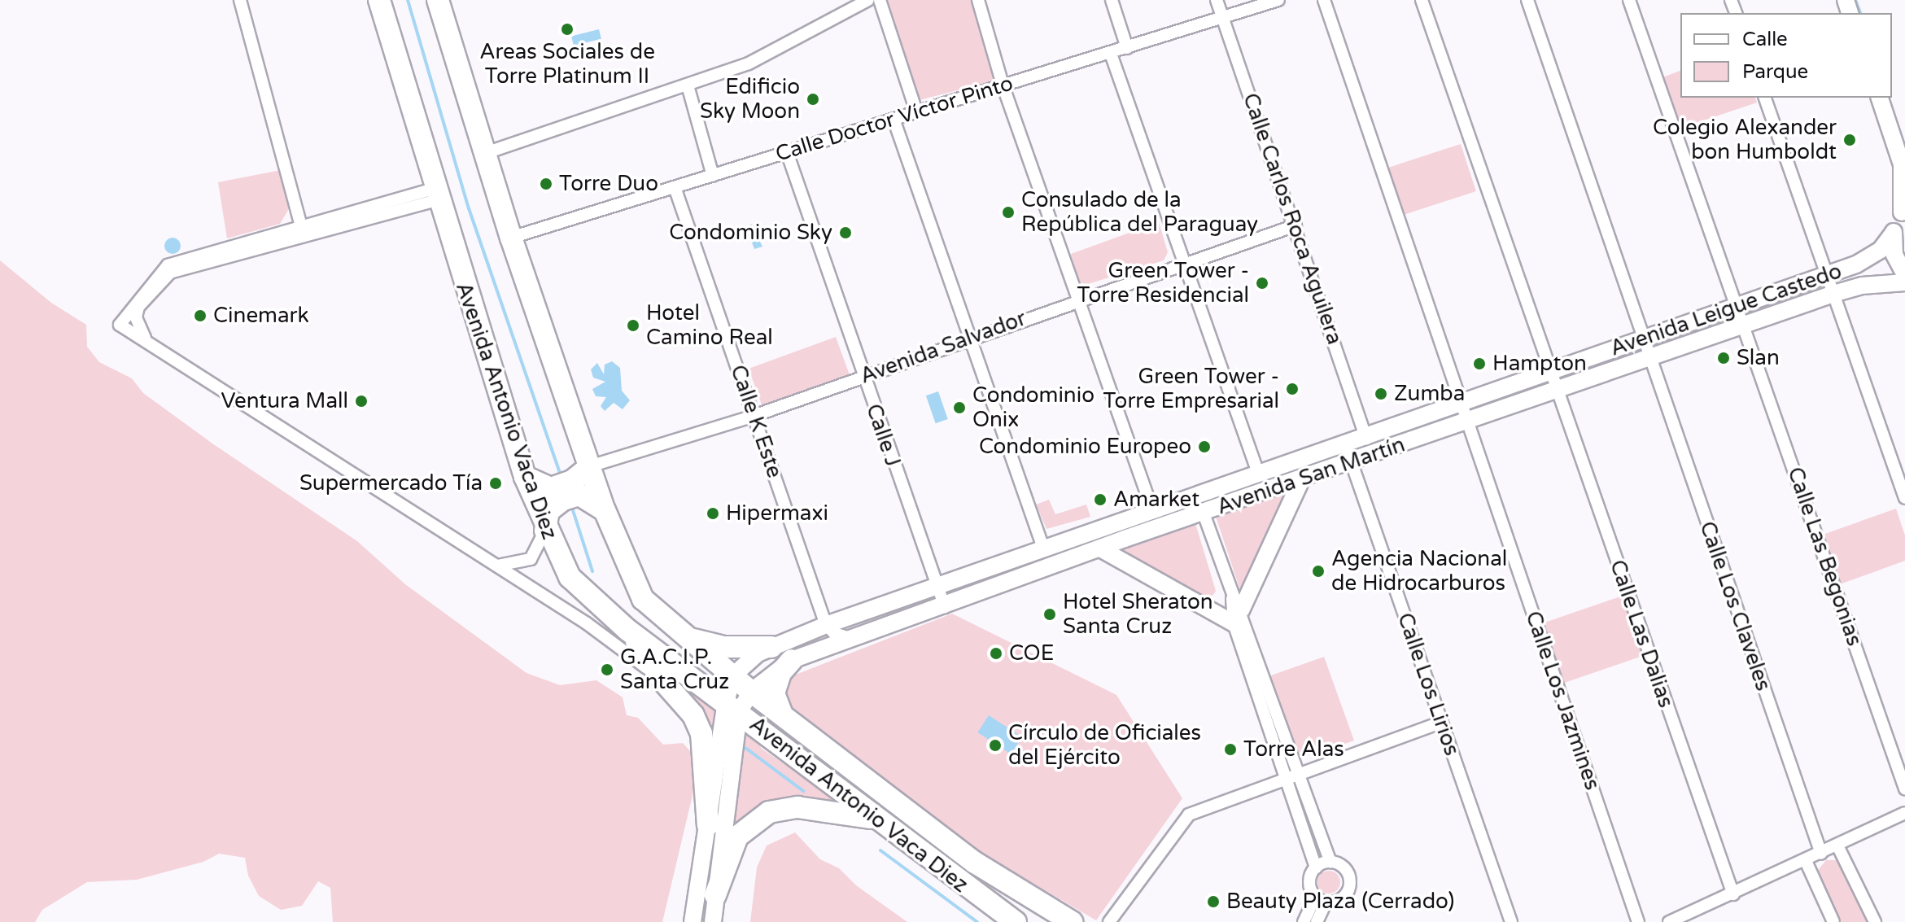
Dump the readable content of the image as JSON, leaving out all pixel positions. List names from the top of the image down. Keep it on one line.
{"streets":{"highway":["Avenida Antonio Vaca Diez"],"main road":["Avenida Leigue Castedo","Avenida San Martín"],"street":["Calle Doctor Víctor Pinto","Calle Carlos Roca Aguilera","Avenida Salvador","Calle K Este","Calle J","Calle Las Begonias","Calle Los Claveles","Calle Las Dalias","Calle Los Lirios","Calle Los Jazmines"]},"crossings":[["Calle Doctor Víctor Pinto","Calle Carlos Roca Aguilera"],["Calle Doctor Víctor Pinto","Avenida Antonio Vaca Diez"],["Calle Doctor Víctor Pinto","Calle K Este"],["Calle Doctor Víctor Pinto","Calle J"],["Calle Carlos Roca Aguilera","Avenida Leigue Castedo"],["Calle Carlos Roca Aguilera","Avenida Salvador"],["Calle Carlos Roca Aguilera","Avenida San Martín"],["Avenida Leigue Castedo","Avenida San Martín"],["Avenida Leigue Castedo","Calle Las Begonias"],["Avenida Leigue Castedo","Calle Los Claveles"],["Avenida Leigue Castedo","Calle Las Dalias"],["Avenida Leigue Castedo","Calle Los Jazmines"],["Avenida Salvador","Avenida Antonio Vaca Diez"],["Avenida Salvador","Calle K Este"],["Avenida Salvador","Calle J"],["Avenida Antonio Vaca Diez","Avenida San Martín"],["Calle K Este","Avenida San Martín"],["Calle J","Avenida San Martín"],["Avenida San Martín","Calle Las Begonias"],["Avenida San Martín","Calle Los Claveles"],["Avenida San Martín","Calle Las Dalias"],["Avenida San Martín","Calle Los Lirios"],["Avenida San Martín","Calle Los Jazmines"]],"places":["Areas Sociales de Torre Platinum II","Edificio Sky Moon","Colegio Alexander bon Humboldt","Torre Duo","Consulado de la República del Paraguay","Condominio Sky","Green Tower - Torre Residencial","Cinemark","Hotel Camino Real","Slan","Hampton","Green Tower - Torre Empresarial","Zumba","Ventura Mall","Condominio Onix","Condominio Europeo","Supermercado Tía","Amarket","Hipermaxi","Agencia Nacional de Hidrocarburos","Hotel Sheraton Santa Cruz","COE","G.A.C.I.P. Santa Cruz","Círculo de Oficiales del Ejército","Torre Alas","Beauty Plaza (Cerrado)"],"legend":["Calle","Parque"]}
